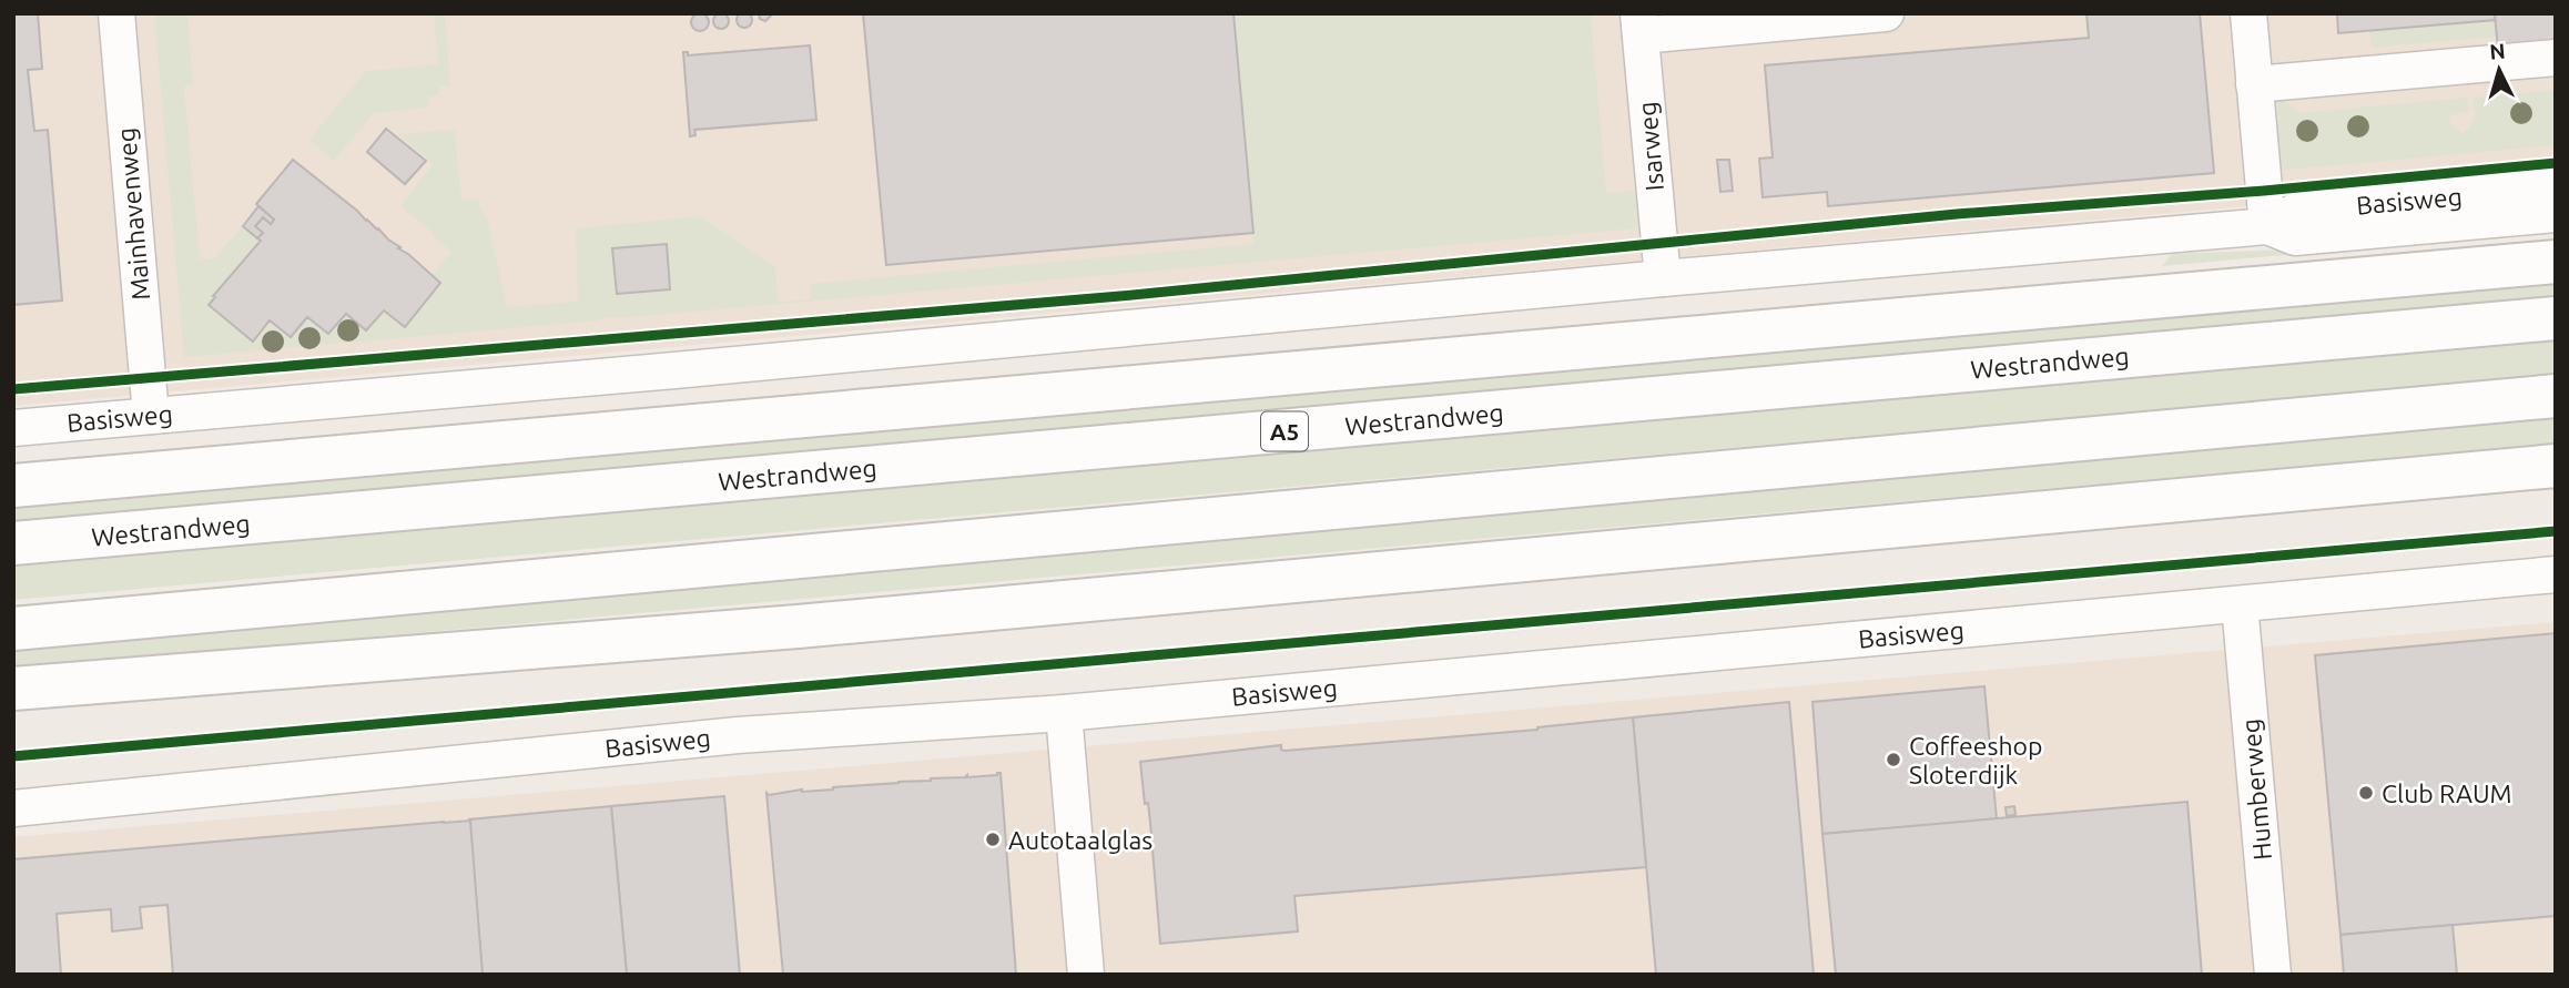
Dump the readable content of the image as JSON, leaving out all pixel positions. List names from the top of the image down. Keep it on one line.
{"streets":{"main road":["Westrandweg","A5"],"street":["Isarweg","Basisweg","Mainhavenweg","Humberweg"]},"crossings":[["Isarweg","Basisweg"],["Basisweg","Mainhavenweg"],["Basisweg","Humberweg"]],"places":["Coffeeshop Sloterdijk","Club RAUM","Autotaalglas"],"north":"top"}
